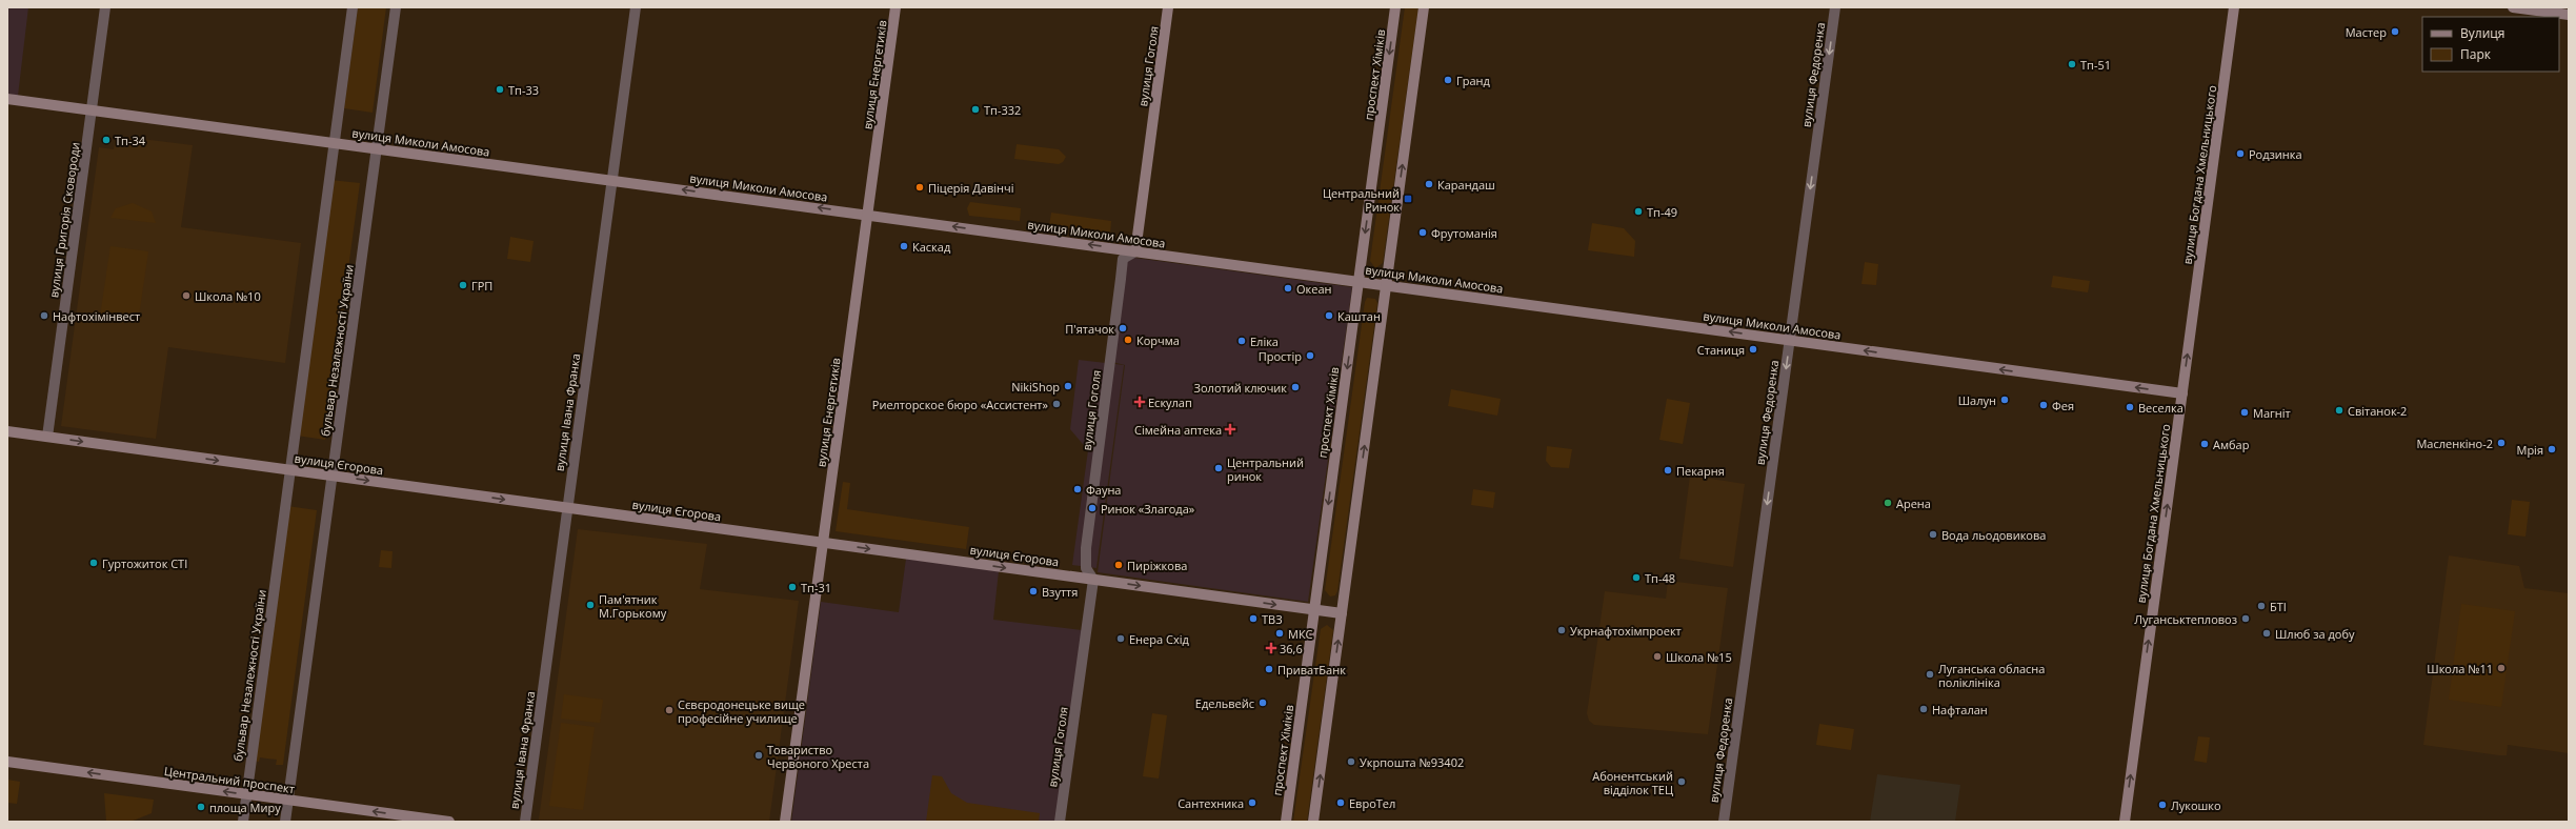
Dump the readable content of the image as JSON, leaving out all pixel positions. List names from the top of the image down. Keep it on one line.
{"streets":{"street":["вулиця Гоголя","вулиця Енергетиків","проспект Хіміків","вулиця Федоренка","вулиця Миколи Амосова","вулиця Богдана Хмельницького","вулиця Григорія Сковороди","бульвар Незалежності України","вулиця Івана Франка","вулиця Єгорова","Центральний проспект"]},"crossings":[["вулиця Гоголя","вулиця Миколи Амосова"],["вулиця Гоголя","вулиця Єгорова"],["вулиця Енергетиків","вулиця Миколи Амосова"],["вулиця Енергетиків","вулиця Єгорова"],["проспект Хіміків","вулиця Миколи Амосова"],["проспект Хіміків","вулиця Єгорова"],["вулиця Федоренка","вулиця Миколи Амосова"],["вулиця Миколи Амосова","вулиця Богдана Хмельницького"],["вулиця Миколи Амосова","вулиця Григорія Сковороди"],["вулиця Миколи Амосова","бульвар Незалежності України"],["вулиця Миколи Амосова","вулиця Івана Франка"],["вулиця Григорія Сковороди","вулиця Єгорова"],["бульвар Незалежності України","вулиця Єгорова"],["бульвар Незалежності України","Центральний проспект"],["вулиця Івана Франка","вулиця Єгорова"]],"one_way":["вулиця Федоренка","вулиця Миколи Амосова","вулиця Богдана Хмельницького","вулиця Єгорова","Центральний проспект"],"places":{"other":["Мастер","Тп-51","Гранд","Тп-33","Тп-332","Тп-34","Родзинка","Карандаш","Піцерія Давiнчi","Тп-49","Фрутоманія","Каскад","ГРП","Океан","Школа №10","Нафтохімінвест","Каштан","П'ятачок","Корчма","Еліка","Станиця","Простiр","NikiShop","Золотий ключик","Шалун","Риелторское бюро «Ассистент»","Фея","Веселка","Світанок-2","Магніт","Масленкіно-2","Амбар","Мрія","Центральний ринок","Пекарня","Фауна","Арена","Ринок «Злагода»","Вода льодовикова","Гуртожиток СТІ","Пиріжкова","Тп-48","Тп-31","Взуття","Пам'ятник М.Горькому","БТІ","ТВЗ","Луганськтепловоз","Укрнафтохімпроект","МКС","Шлюб за добу","Енера Схід","Школа №15","Школа №11","ПриватБанк","Луганська обласна поліклініка","Едельвейс","Нафталан","Сєвєродонецьке вище професійне училище","Товариство Червоного Хреста","Укрпошта №93402","Абонентський відділок ТЕЦ","Сантехника","ЕвроТел","Лукошко","площа Миру"],"transit":["Центральний Ринок"],"health":["Ескулап","Сімейна аптека","36,6"]},"legend":["Вулиця","Парк"]}
